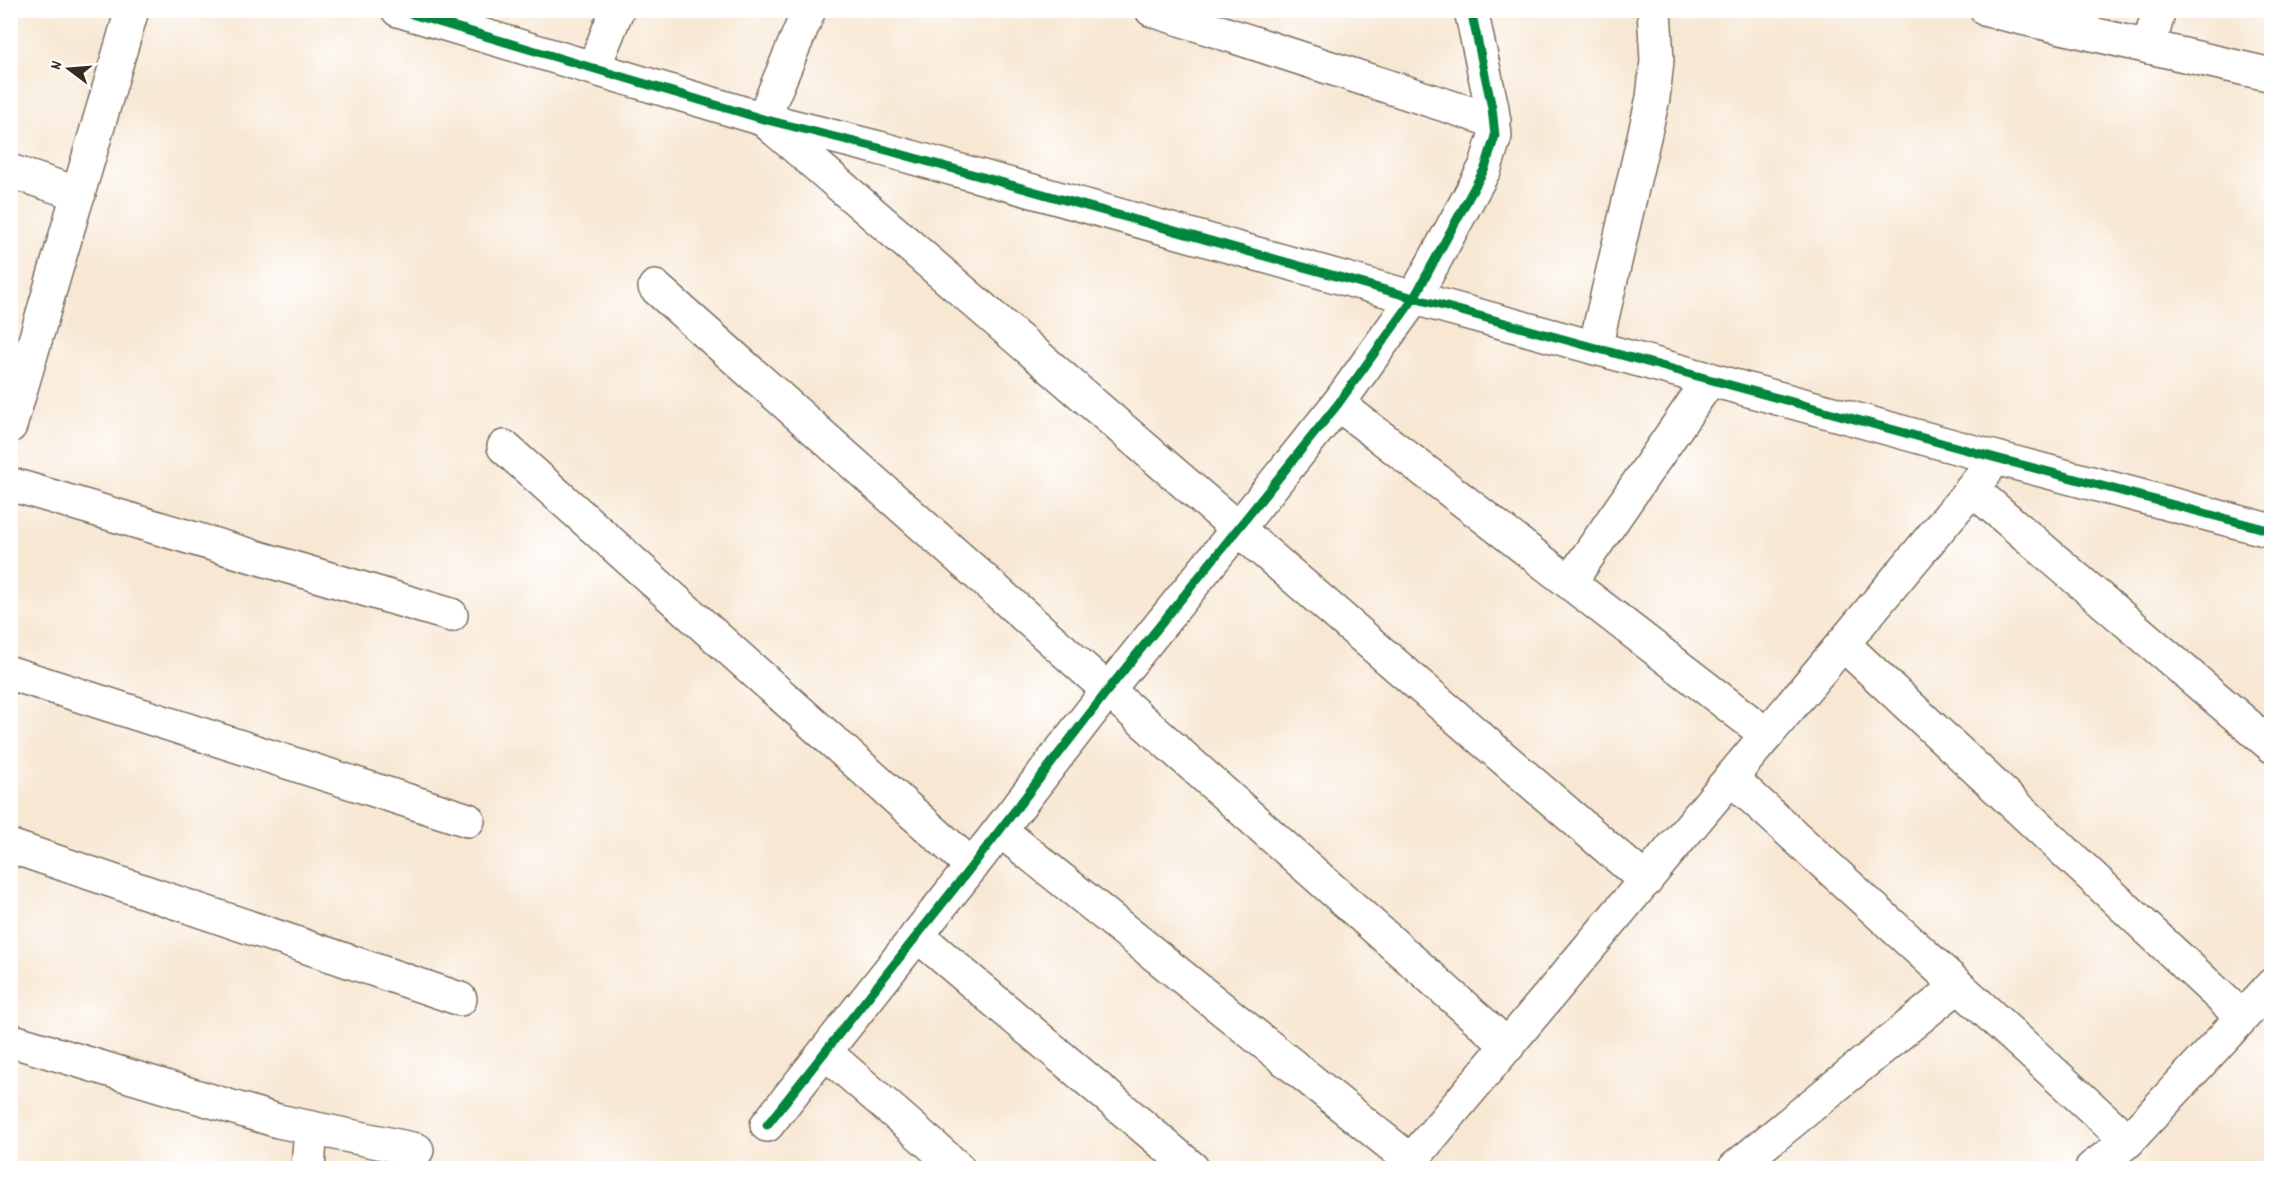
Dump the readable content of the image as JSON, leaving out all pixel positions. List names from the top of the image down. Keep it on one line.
{"north":"left"}
